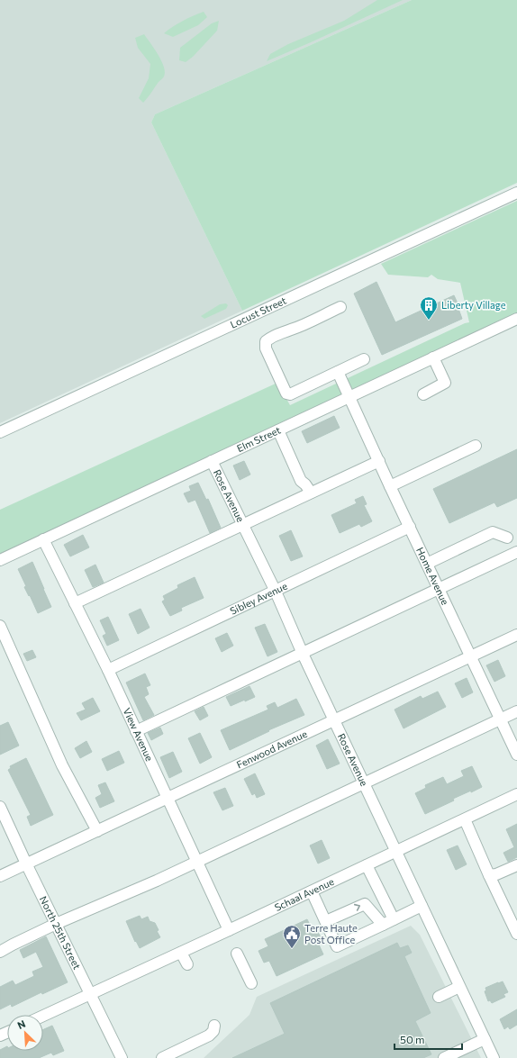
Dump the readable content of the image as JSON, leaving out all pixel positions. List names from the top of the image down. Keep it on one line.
{"streets":{"street":["Locust Street","Elm Street","Rose Avenue","Home Avenue","Sibley Avenue","View Avenue","Fenwood Avenue","Schaal Avenue","North 25th Street"]},"crossings":[["Elm Street","Rose Avenue"],["Elm Street","Home Avenue"],["Elm Street","View Avenue"],["Rose Avenue","Sibley Avenue"],["Rose Avenue","Fenwood Avenue"],["Rose Avenue","Schaal Avenue"],["Home Avenue","Sibley Avenue"],["Home Avenue","Fenwood Avenue"],["Sibley Avenue","View Avenue"],["View Avenue","Fenwood Avenue"],["View Avenue","Schaal Avenue"],["Fenwood Avenue","North 25th Street"],["Schaal Avenue","North 25th Street"]],"places":{"building":["Liberty Village"],"public building":["Terre Haute Post Office"]},"scale_bar":"50 m","north":"top left"}
